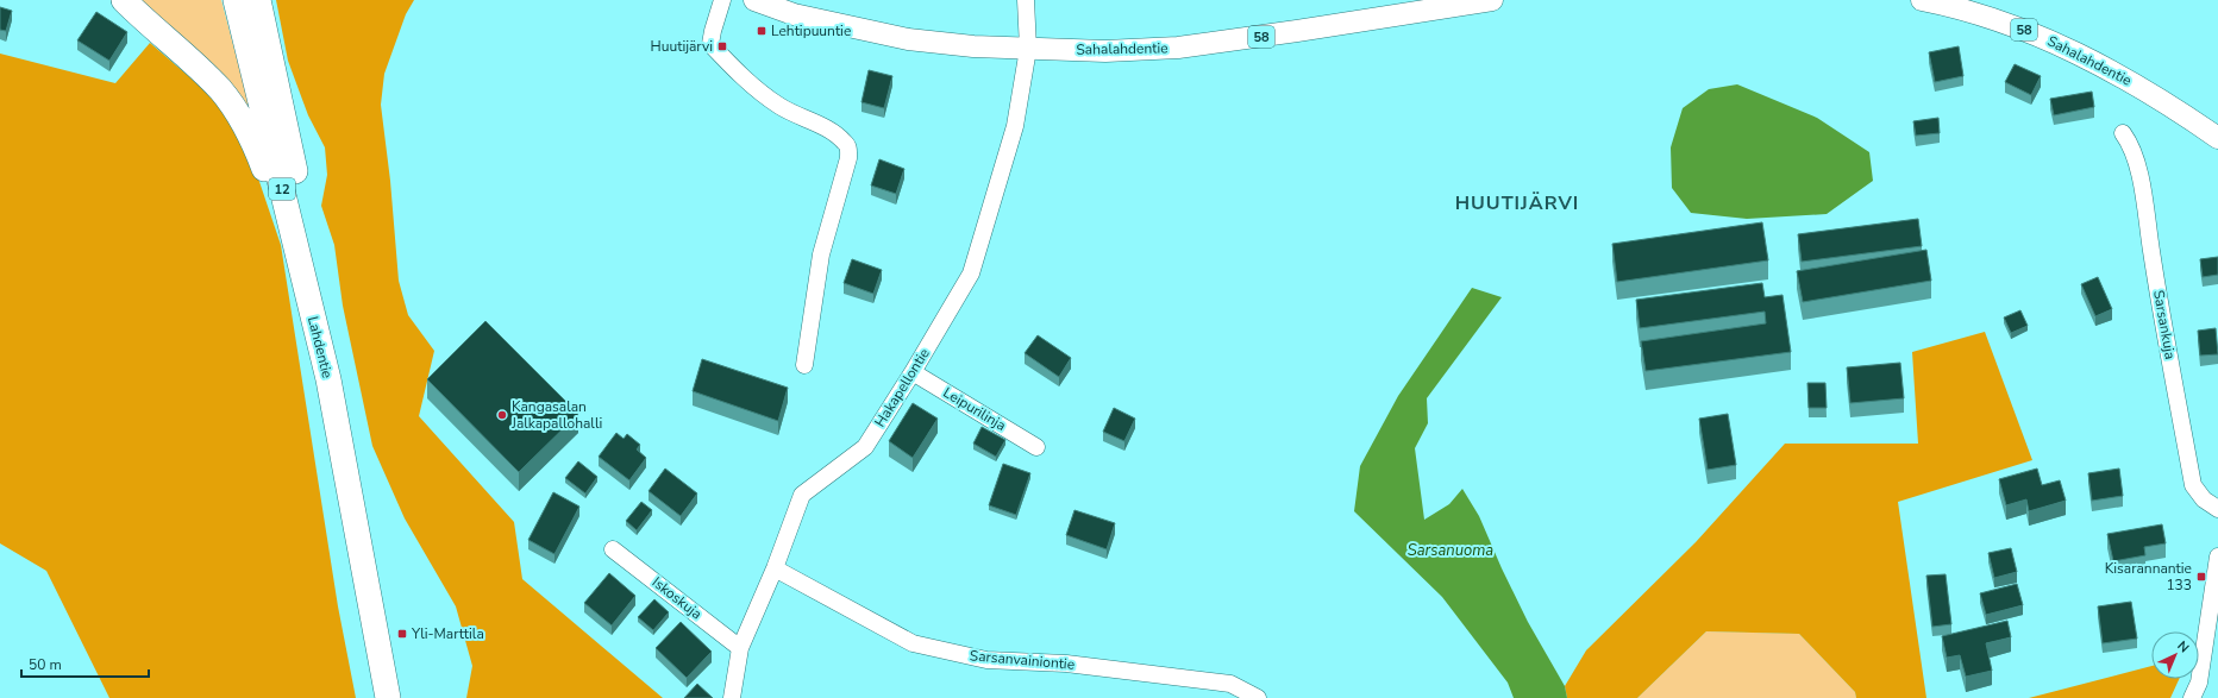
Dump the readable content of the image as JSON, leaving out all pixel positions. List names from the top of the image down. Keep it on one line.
{"streets":{"highway":["12","Lahdentie"],"main road":["58","Sahalahdentie"],"street":["Sarsankuja","Hakapellontie","Leipurilinja","Iskoskuja","Sarsanvainiontie"]},"crossings":[["Sahalahdentie","Hakapellontie"],["Hakapellontie","Leipurilinja"],["Hakapellontie","Iskoskuja"],["Hakapellontie","Sarsanvainiontie"]],"districts":["HUUTIJÄRVI"],"water":["Sarsanuoma"],"places":{"transit":["Lehtipuuntie","Huutijärvi","Kisarannantie 133","Yli-Marttila"],"other":["Kangasalan Jalkapallohalli"]},"scale_bar":"50 m","north":"top right"}
